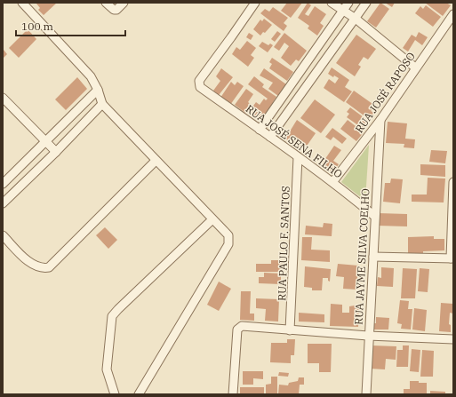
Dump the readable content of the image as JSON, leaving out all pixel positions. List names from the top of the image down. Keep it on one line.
{"streets":{"street":["RUA JOSÉ RAPOSO","RUA JOSÉ SENA FILHO","RUA PAULO F. SANTOS","RUA JAYME SILVA COELHO"]},"crossings":[["RUA JOSÉ RAPOSO","RUA JOSÉ SENA FILHO"],["RUA JOSÉ RAPOSO","RUA JAYME SILVA COELHO"],["RUA JOSÉ SENA FILHO","RUA PAULO F. SANTOS"],["RUA JOSÉ SENA FILHO","RUA JAYME SILVA COELHO"]],"scale_bar":"100 m"}
